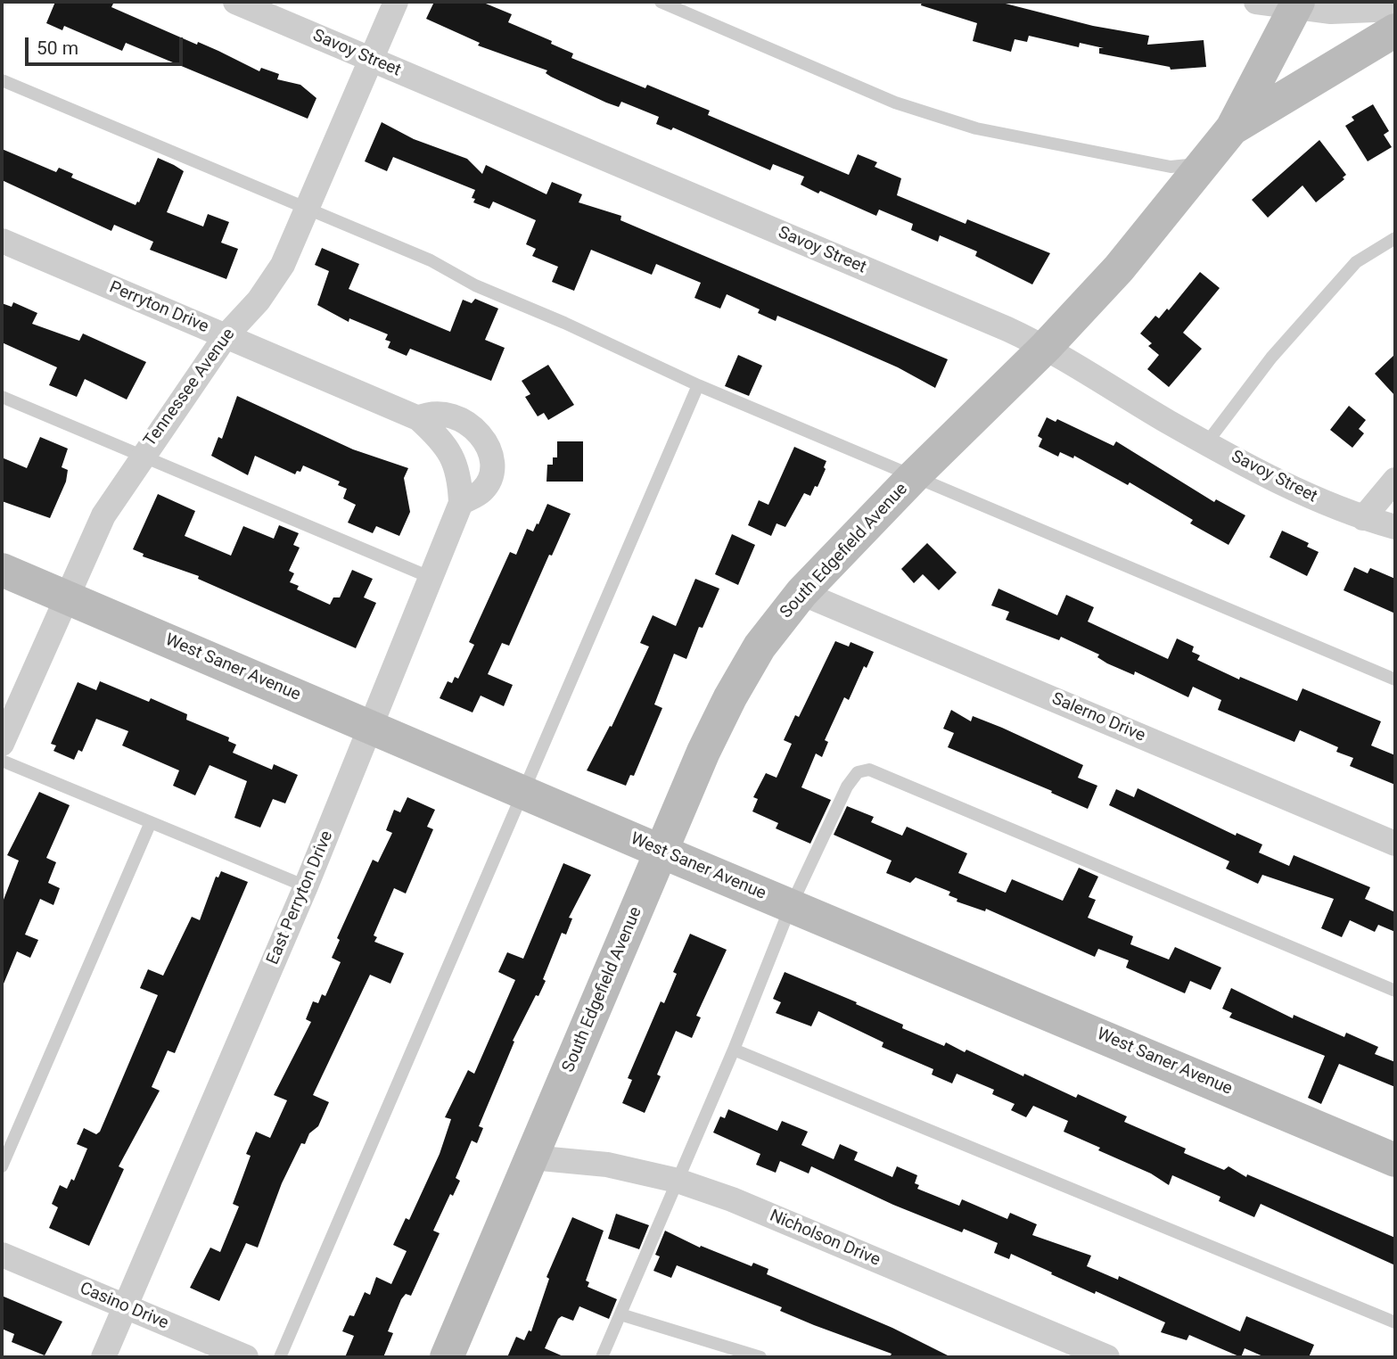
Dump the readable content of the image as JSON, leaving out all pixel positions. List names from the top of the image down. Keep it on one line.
{"streets":{"street":["Savoy Street","Perryton Drive","Tennessee Avenue","South Edgefield Avenue","West Saner Avenue","Salerno Drive","East Perryton Drive","Nicholson Drive","Casino Drive"]},"crossings":[["Savoy Street","Tennessee Avenue"],["Savoy Street","South Edgefield Avenue"],["Perryton Drive","Tennessee Avenue"],["Perryton Drive","East Perryton Drive"],["Tennessee Avenue","West Saner Avenue"],["South Edgefield Avenue","West Saner Avenue"],["South Edgefield Avenue","Salerno Drive"],["South Edgefield Avenue","Nicholson Drive"],["West Saner Avenue","East Perryton Drive"],["East Perryton Drive","Casino Drive"]],"scale_bar":"50 m"}
